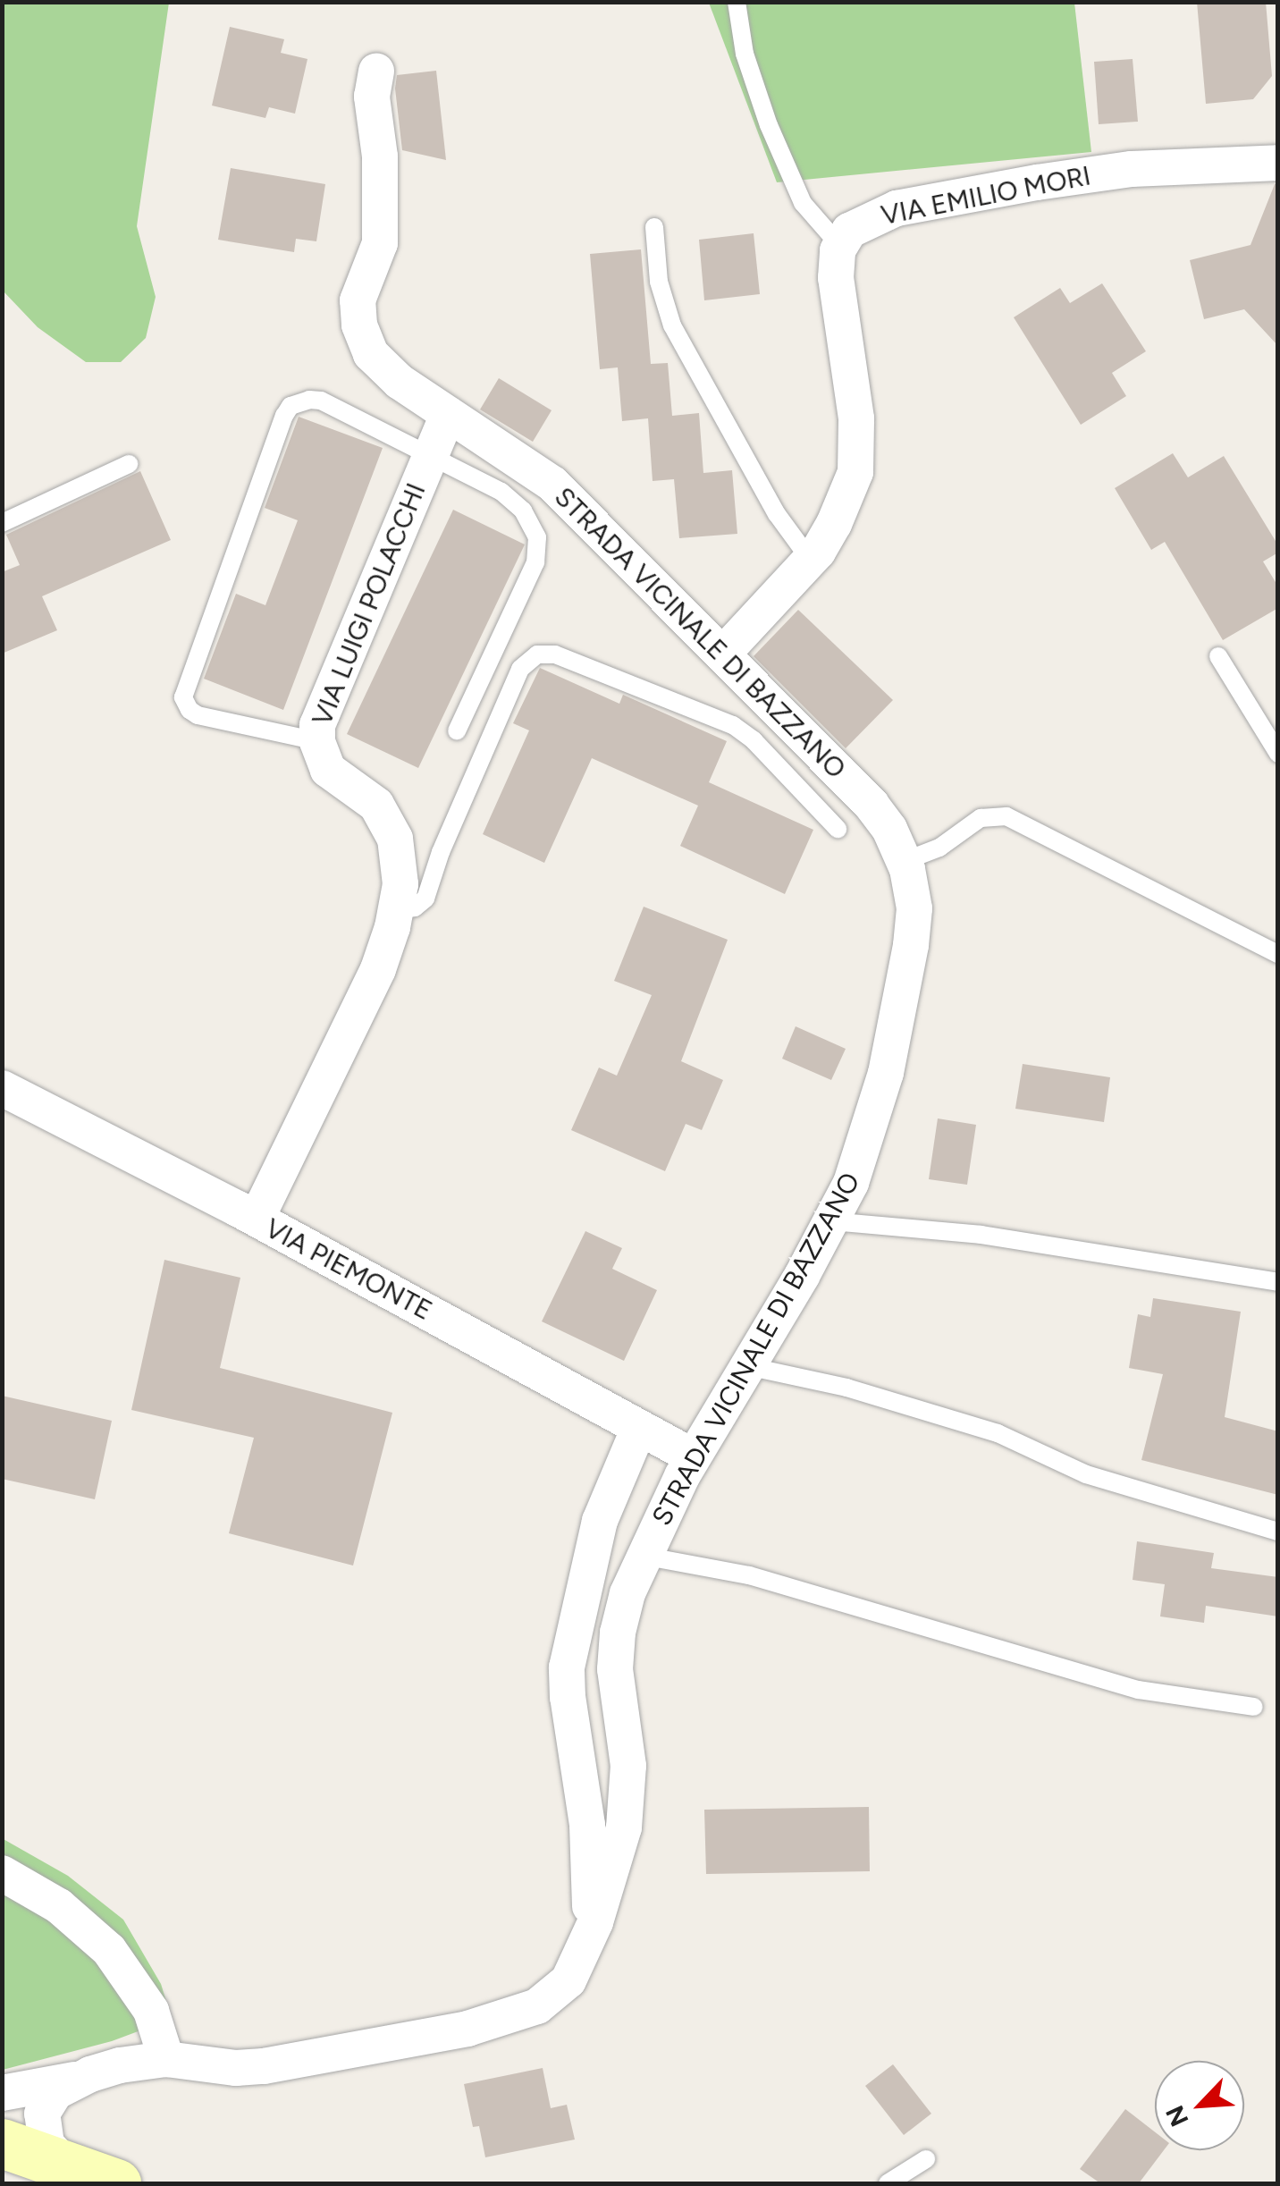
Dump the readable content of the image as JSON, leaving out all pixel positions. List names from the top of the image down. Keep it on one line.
{"streets":{"street":["VIA EMILIO MORI","VIA LUIGI POLACCHI","STRADA VICINALE DI BAZZANO","VIA PIEMONTE"]},"crossings":[["VIA LUIGI POLACCHI","STRADA VICINALE DI BAZZANO"],["VIA LUIGI POLACCHI","VIA PIEMONTE"],["STRADA VICINALE DI BAZZANO","VIA PIEMONTE"]],"north":"bottom left"}
